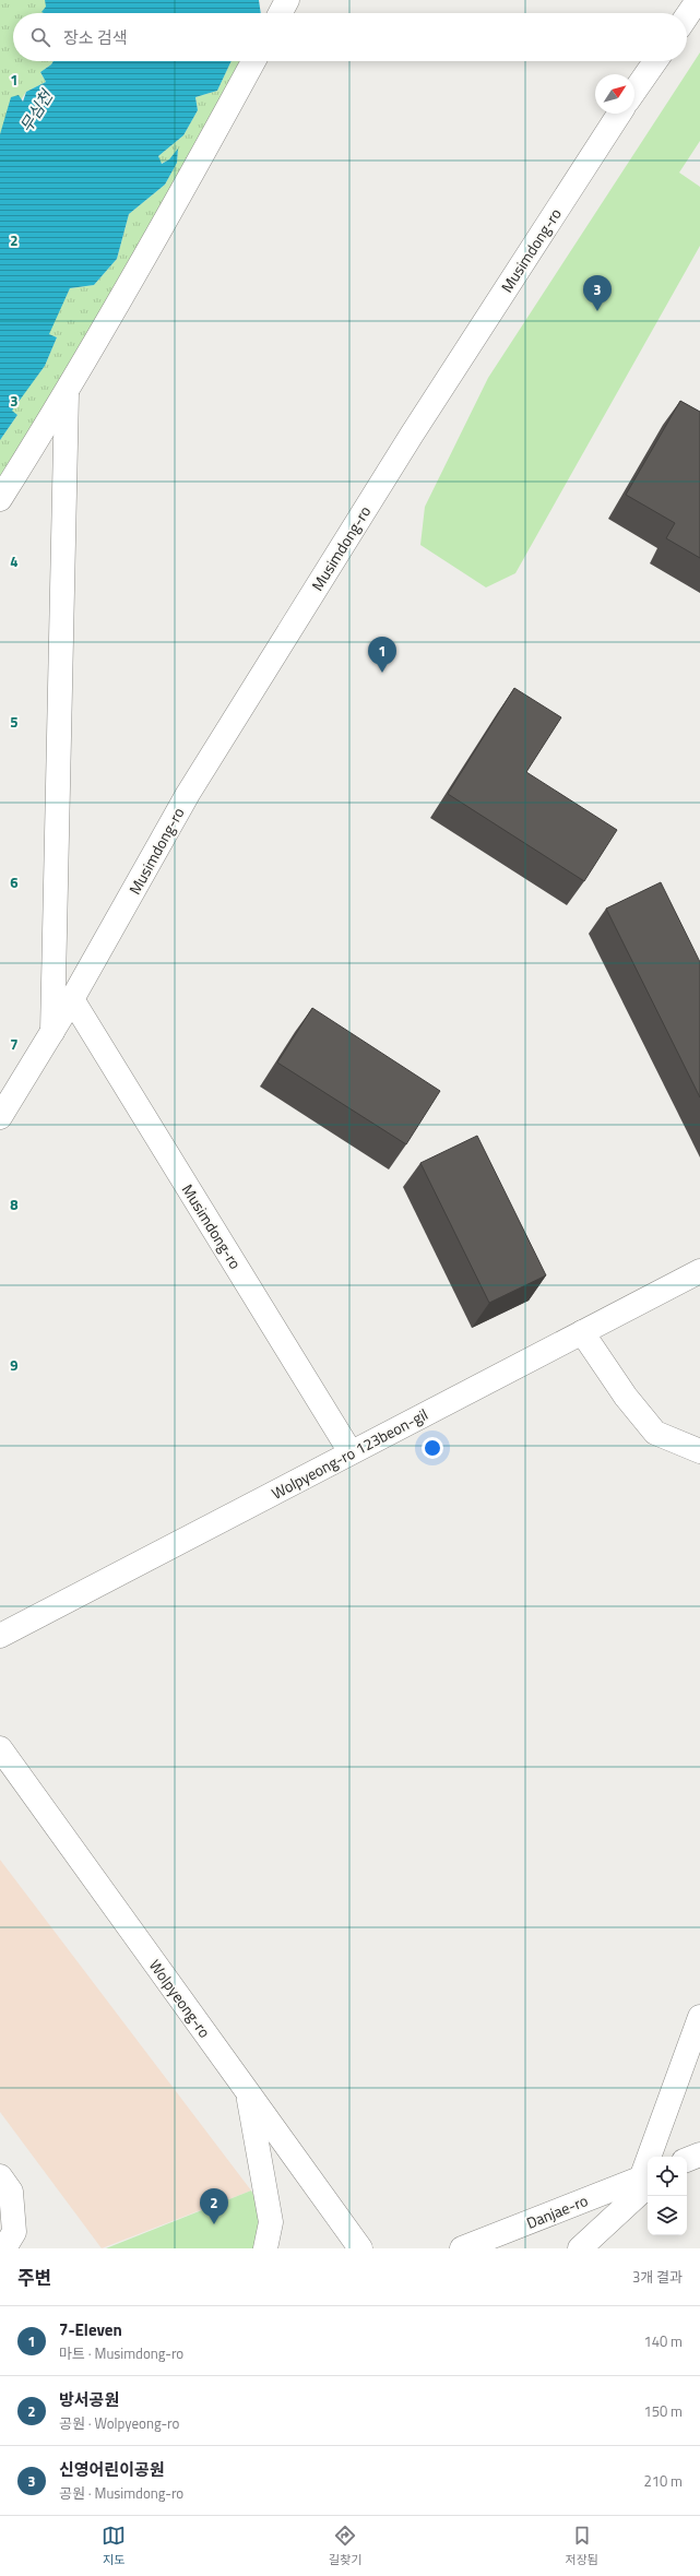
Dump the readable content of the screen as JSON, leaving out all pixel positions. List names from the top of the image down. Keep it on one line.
{"streets":{"street":["Musimdong-ro","Wolpyeong-ro 123beon-gil","Wolpyeong-ro","Danjae-ro"]},"crossings":[["Musimdong-ro","Wolpyeong-ro 123beon-gil"]],"water":["무심천"],"north":"top right","page":{"search":"장소 검색","pins":["3","1","2"],"heading":["주변","3개 결과"],"list":[{"mark":"1","name":"7-Eleven","note":"마트 · Musimdong-ro","value":"140 m"},{"mark":"2","name":"방서공원","note":"공원 · Wolpyeong-ro","value":"150 m"},{"mark":"3","name":"신영어린이공원","note":"공원 · Musimdong-ro","value":"210 m"}],"nav":["지도","길찾기","저장됨"]},"grid":{"rows":["1","2","3","4","5","6","7","8","9"]}}
